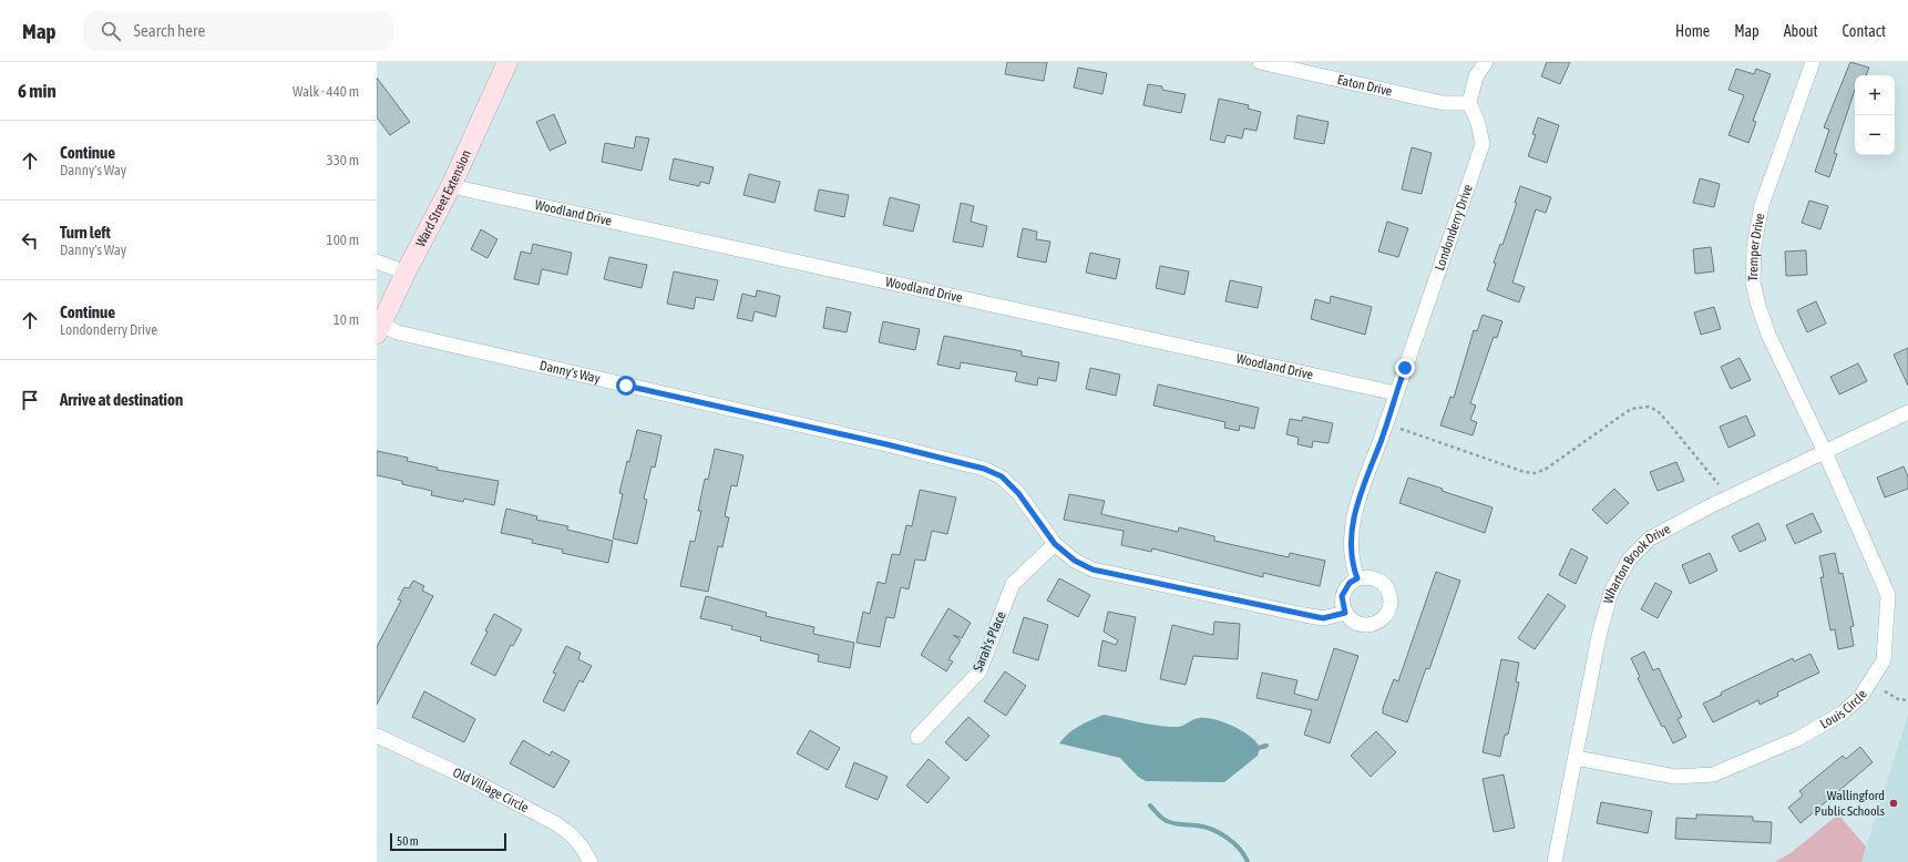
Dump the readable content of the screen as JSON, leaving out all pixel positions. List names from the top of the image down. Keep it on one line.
{"streets":{"street":["Eaton Drive","Ward Street Extension","Woodland Drive","Londonderry Drive","Tremper Drive","Danny's Way","Wharton Brook Drive","Sarah's Place","Louis Circle","Old Village Circle"]},"crossings":[["Eaton Drive","Londonderry Drive"],["Ward Street Extension","Woodland Drive"],["Ward Street Extension","Danny's Way"],["Woodland Drive","Londonderry Drive"],["Tremper Drive","Wharton Brook Drive"],["Tremper Drive","Louis Circle"],["Danny's Way","Sarah's Place"],["Wharton Brook Drive","Louis Circle"]],"places":["Wallingford Public Schools"],"scale_bar":"50 m","page":{"header":"Map","search":"Search here","nav":["Home","Map","About","Contact"],"heading":["6 min","Walk · 440 m"],"map_buttons":["+","−"],"list":[["Continue","Danny's Way","330 m"],["Turn left","Danny's Way","100 m"],["Continue","Londonderry Drive","10 m"],"Arrive at destination"],"scale":"50 m"}}
